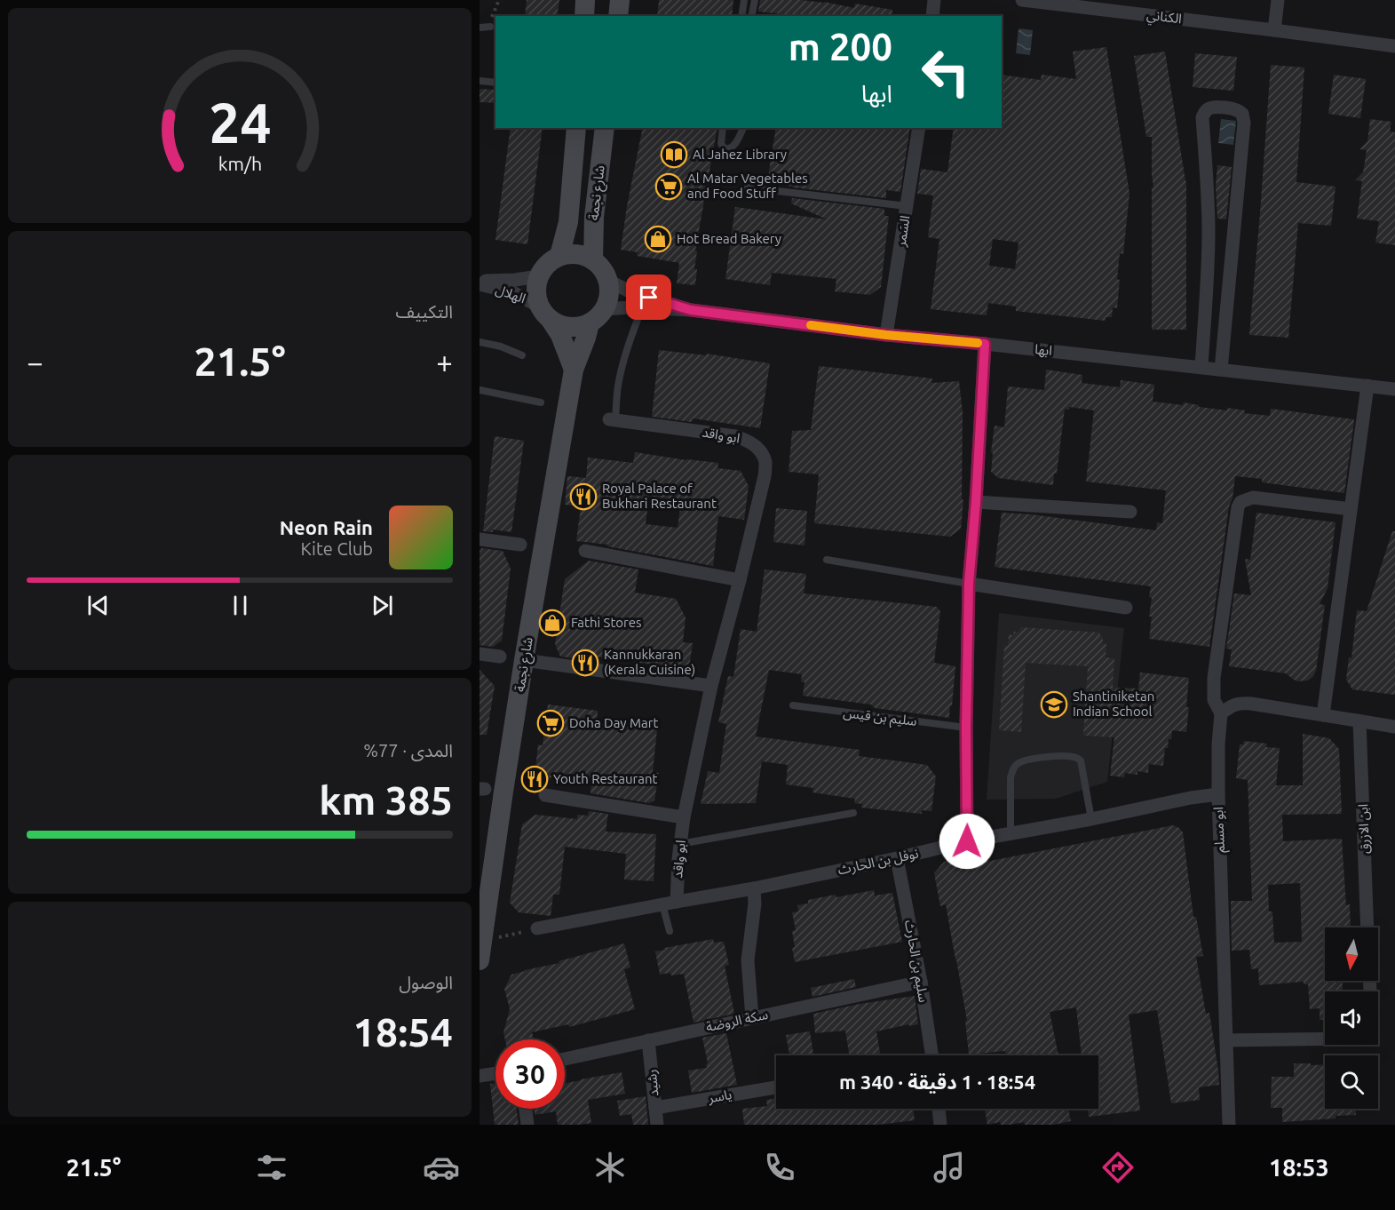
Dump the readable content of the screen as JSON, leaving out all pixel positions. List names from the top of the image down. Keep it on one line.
{"streets":{"main road":["شارع نجمة"],"street":["الكناني","السَمر","الهلال","ابها","ابو واقد","ابن الازرق","ابو مسلم","نوفل بن الحارث","سليم بن الحارث","سكة الروضة","رشيد","ياسر"],"lane":["سليم بن قيس"]},"crossings":[["شارع نجمة","الهلال"],["شارع نجمة","ابها"],["السَمر","ابها"],["الهلال","ابها"],["ابو واقد","نوفل بن الحارث"],["ابو مسلم","نوفل بن الحارث"],["نوفل بن الحارث","سليم بن الحارث"],["سليم بن الحارث","سكة الروضة"],["سكة الروضة","رشيد"],["رشيد","ياسر"]],"places":{"library":["Al Jahez Library"],"supermarket":["Al Matar Vegetables and Food Stuff","Doha Day Mart"],"shop":["Hot Bread Bakery","Fathi Stores"],"restaurant":["Royal Palace of Bukhari Restaurant","Kannukkaran (Kerala Cuisine)","Youth Restaurant"],"school or university":["Shantiniketan Indian School"]},"north":"bottom","page":{"turn":["200 m","ابها"],"tile":["التكييف",["المدى · 77%","385 km"],["الوصول","18:54"]],"heat":["−","21.5°","+"],"song":["Neon Rain","Kite Club"],"limit":"30","trip":"18:54 · 1 دقيقة · 340 m","tabs":["18:53","21.5°"],"gauge":["24","km/h"]}}
